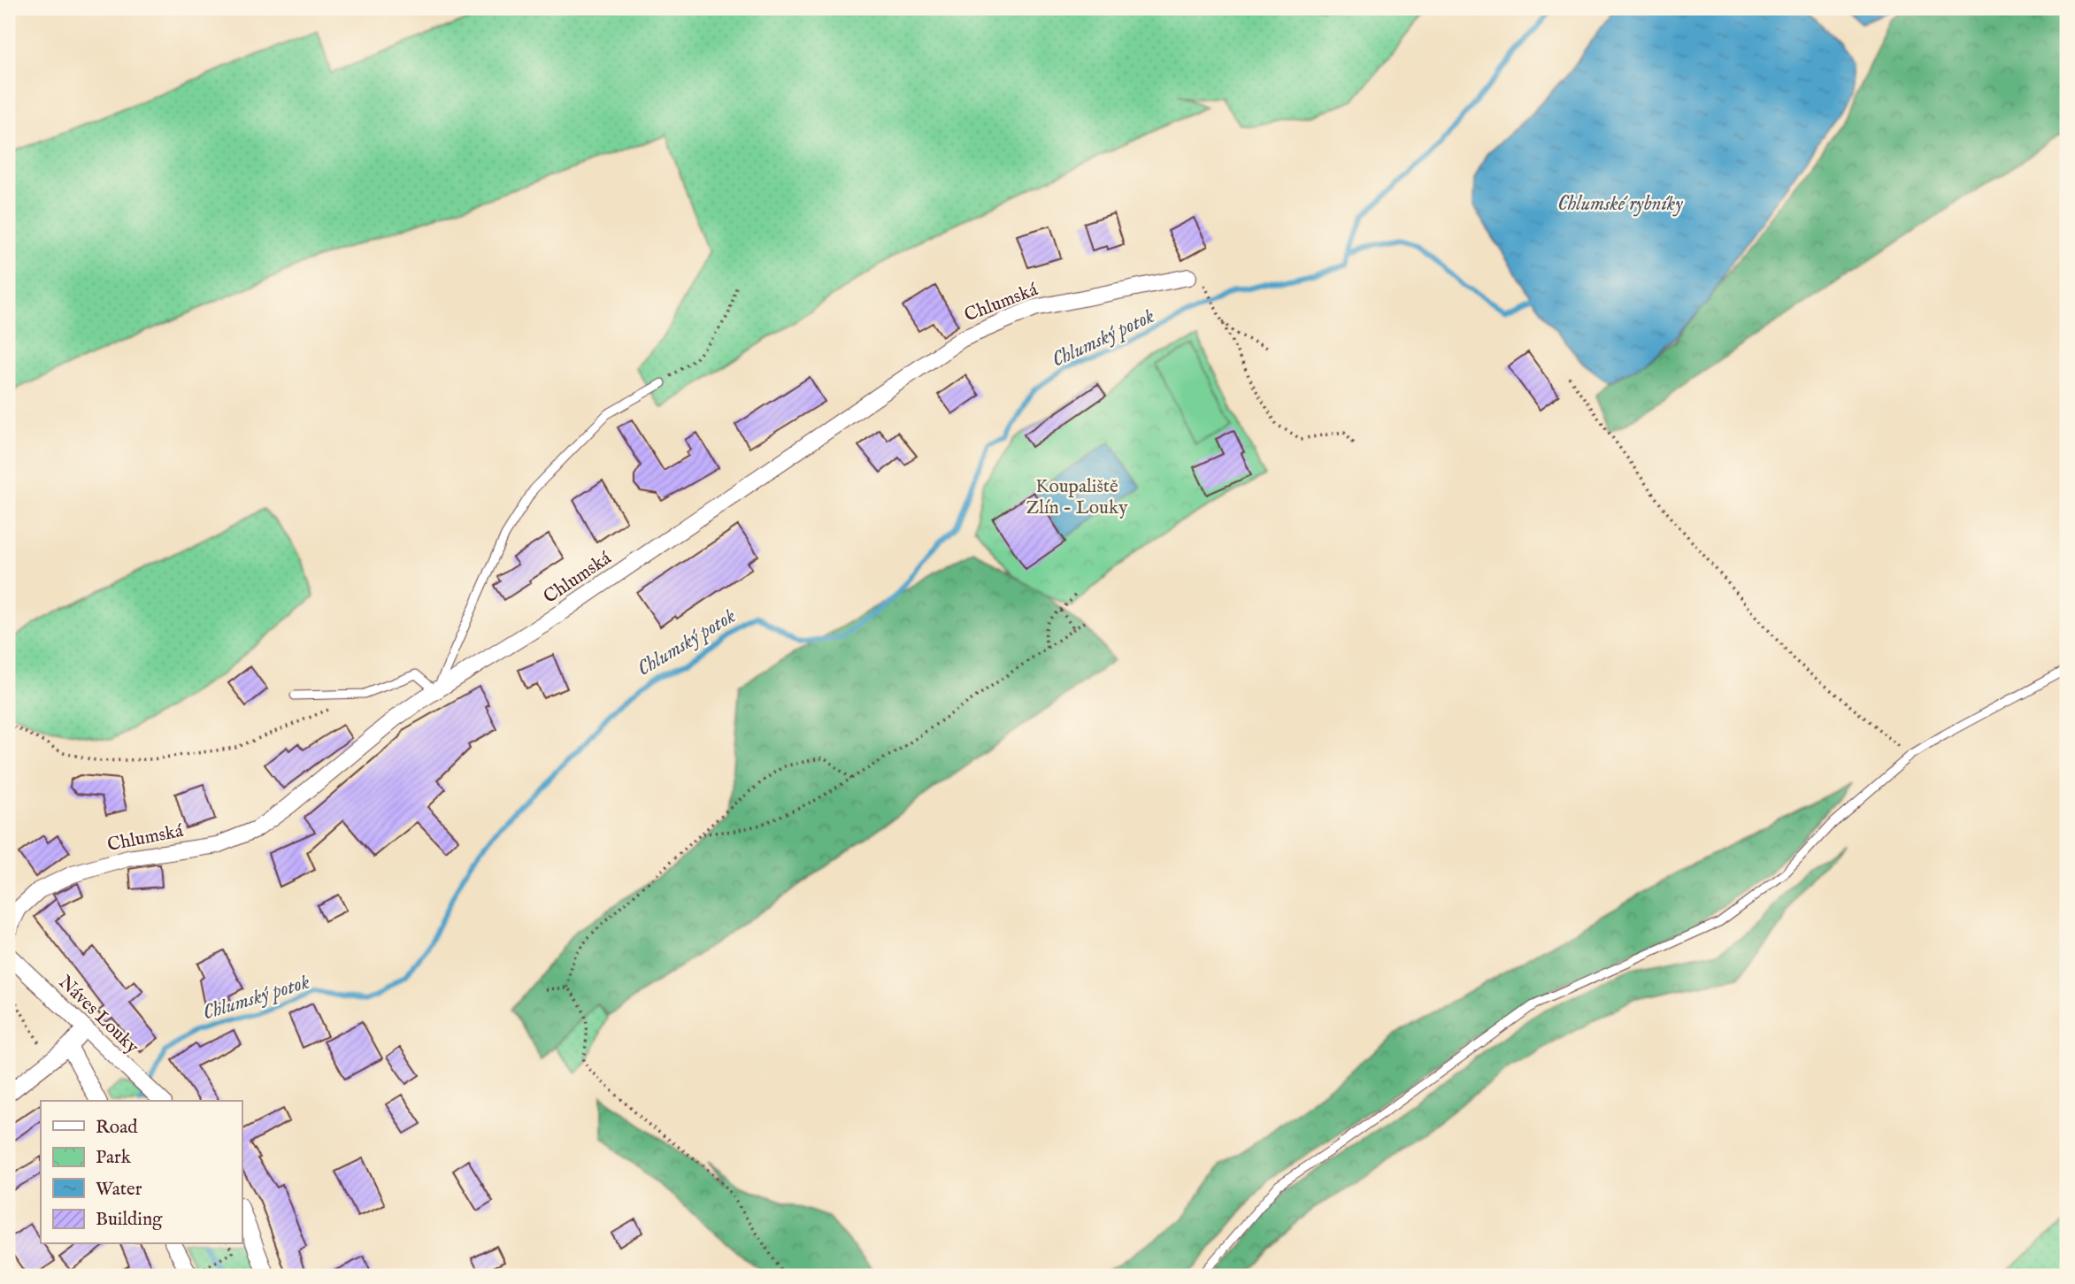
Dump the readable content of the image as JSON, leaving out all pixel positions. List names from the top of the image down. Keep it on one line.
{"streets":{"street":["Chlumská","Náves Louky"]},"water":["Chlumské rybníky","Chlumský potok"],"parks":["Koupaliště Zlín - Louky"],"legend":["Road","Park","Water","Building"]}
